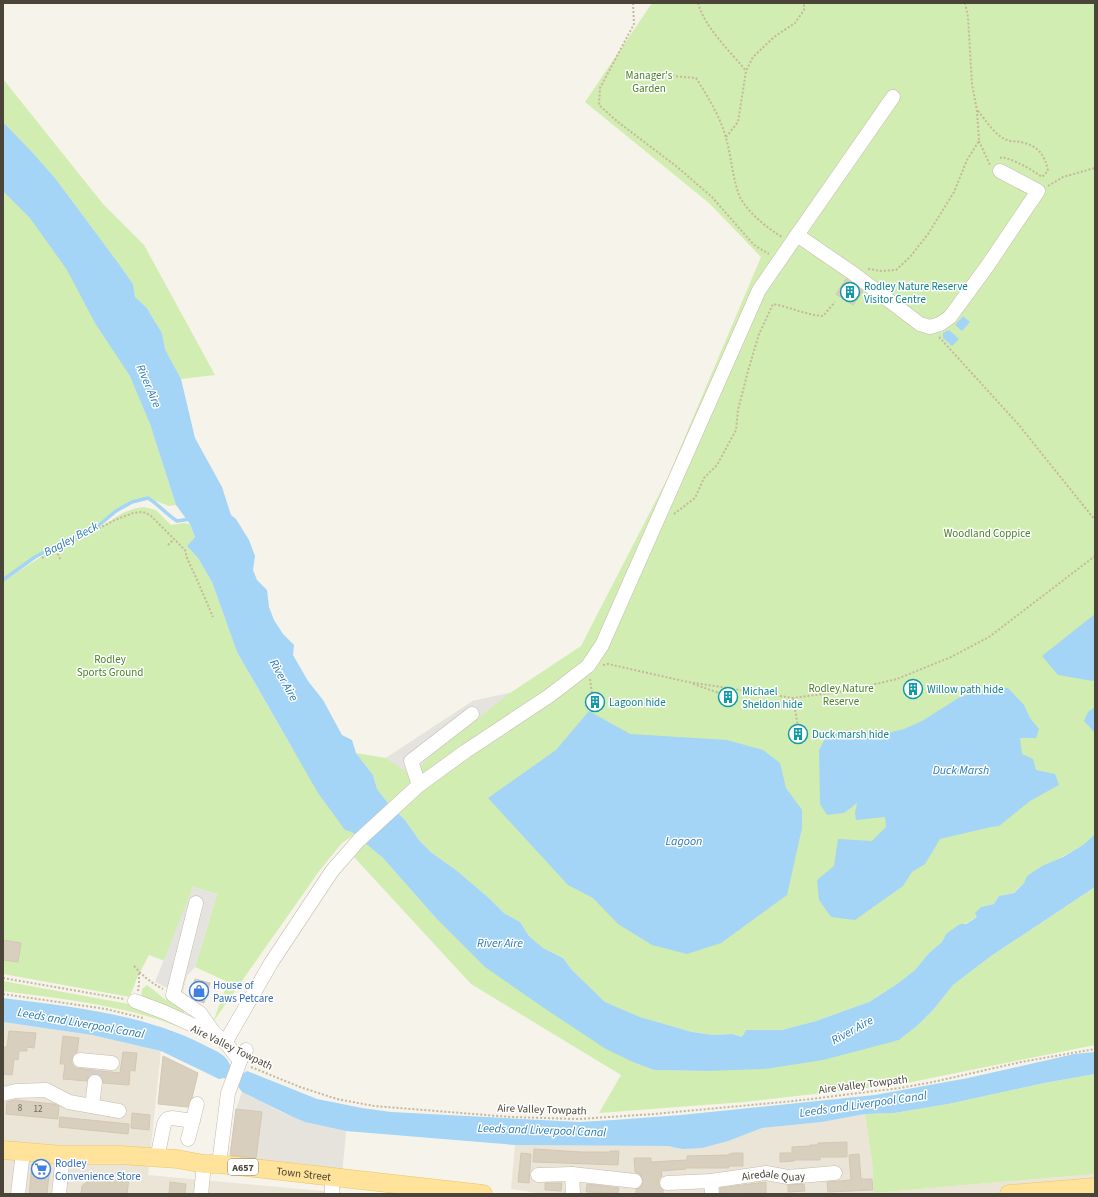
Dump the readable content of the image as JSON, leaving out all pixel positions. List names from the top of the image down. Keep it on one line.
{"streets":{"main road":["A657","Town Street"],"street":["Airedale Quay"],"path":["Aire Valley Towpath"]},"water":["River Aire","Bagley Beck","Duck Marsh","Lagoon","Leeds and Liverpool Canal"],"parks":["Manager's Garden","Woodland Coppice","Rodley Sports Ground","Rodley Nature Reserve"],"places":{"building":["Rodley Nature Reserve Visitor Centre","Willow path hide","Michael Sheldon hide","Lagoon hide","Duck marsh hide"],"shop":["House of Paws Petcare"],"supermarket":["Rodley Convenience Store"]},"house_numbers":["8","12"]}
